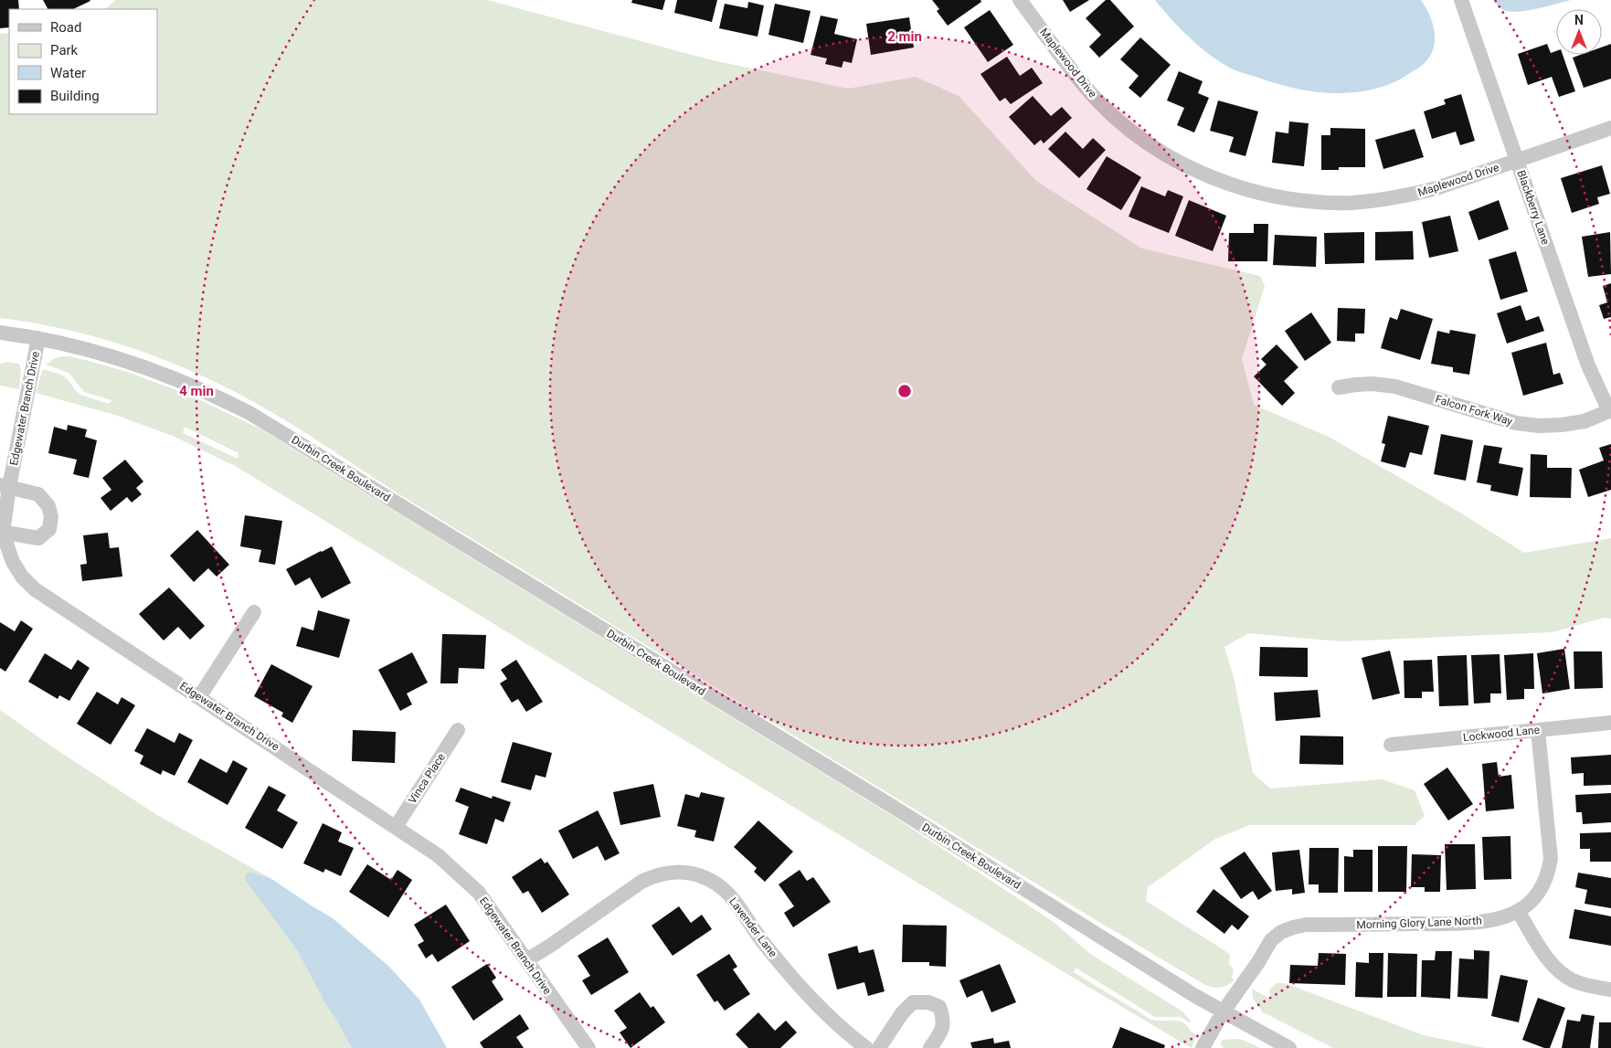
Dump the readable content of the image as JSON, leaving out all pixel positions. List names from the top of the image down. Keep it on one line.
{"streets":{"street":["Maplewood Drive","Blackberry Lane","Edgewater Branch Drive","Falcon Fork Way","Durbin Creek Boulevard","Lockwood Lane","Vinca Place","Morning Glory Lane North","Lavender Lane"]},"crossings":[["Maplewood Drive","Blackberry Lane"],["Blackberry Lane","Falcon Fork Way"],["Edgewater Branch Drive","Durbin Creek Boulevard"],["Edgewater Branch Drive","Vinca Place"],["Edgewater Branch Drive","Lavender Lane"],["Durbin Creek Boulevard","Morning Glory Lane North"],["Lockwood Lane","Morning Glory Lane North"]],"legend":["Road","Park","Water","Building"],"north":"top","rings":["2 min","4 min"]}
